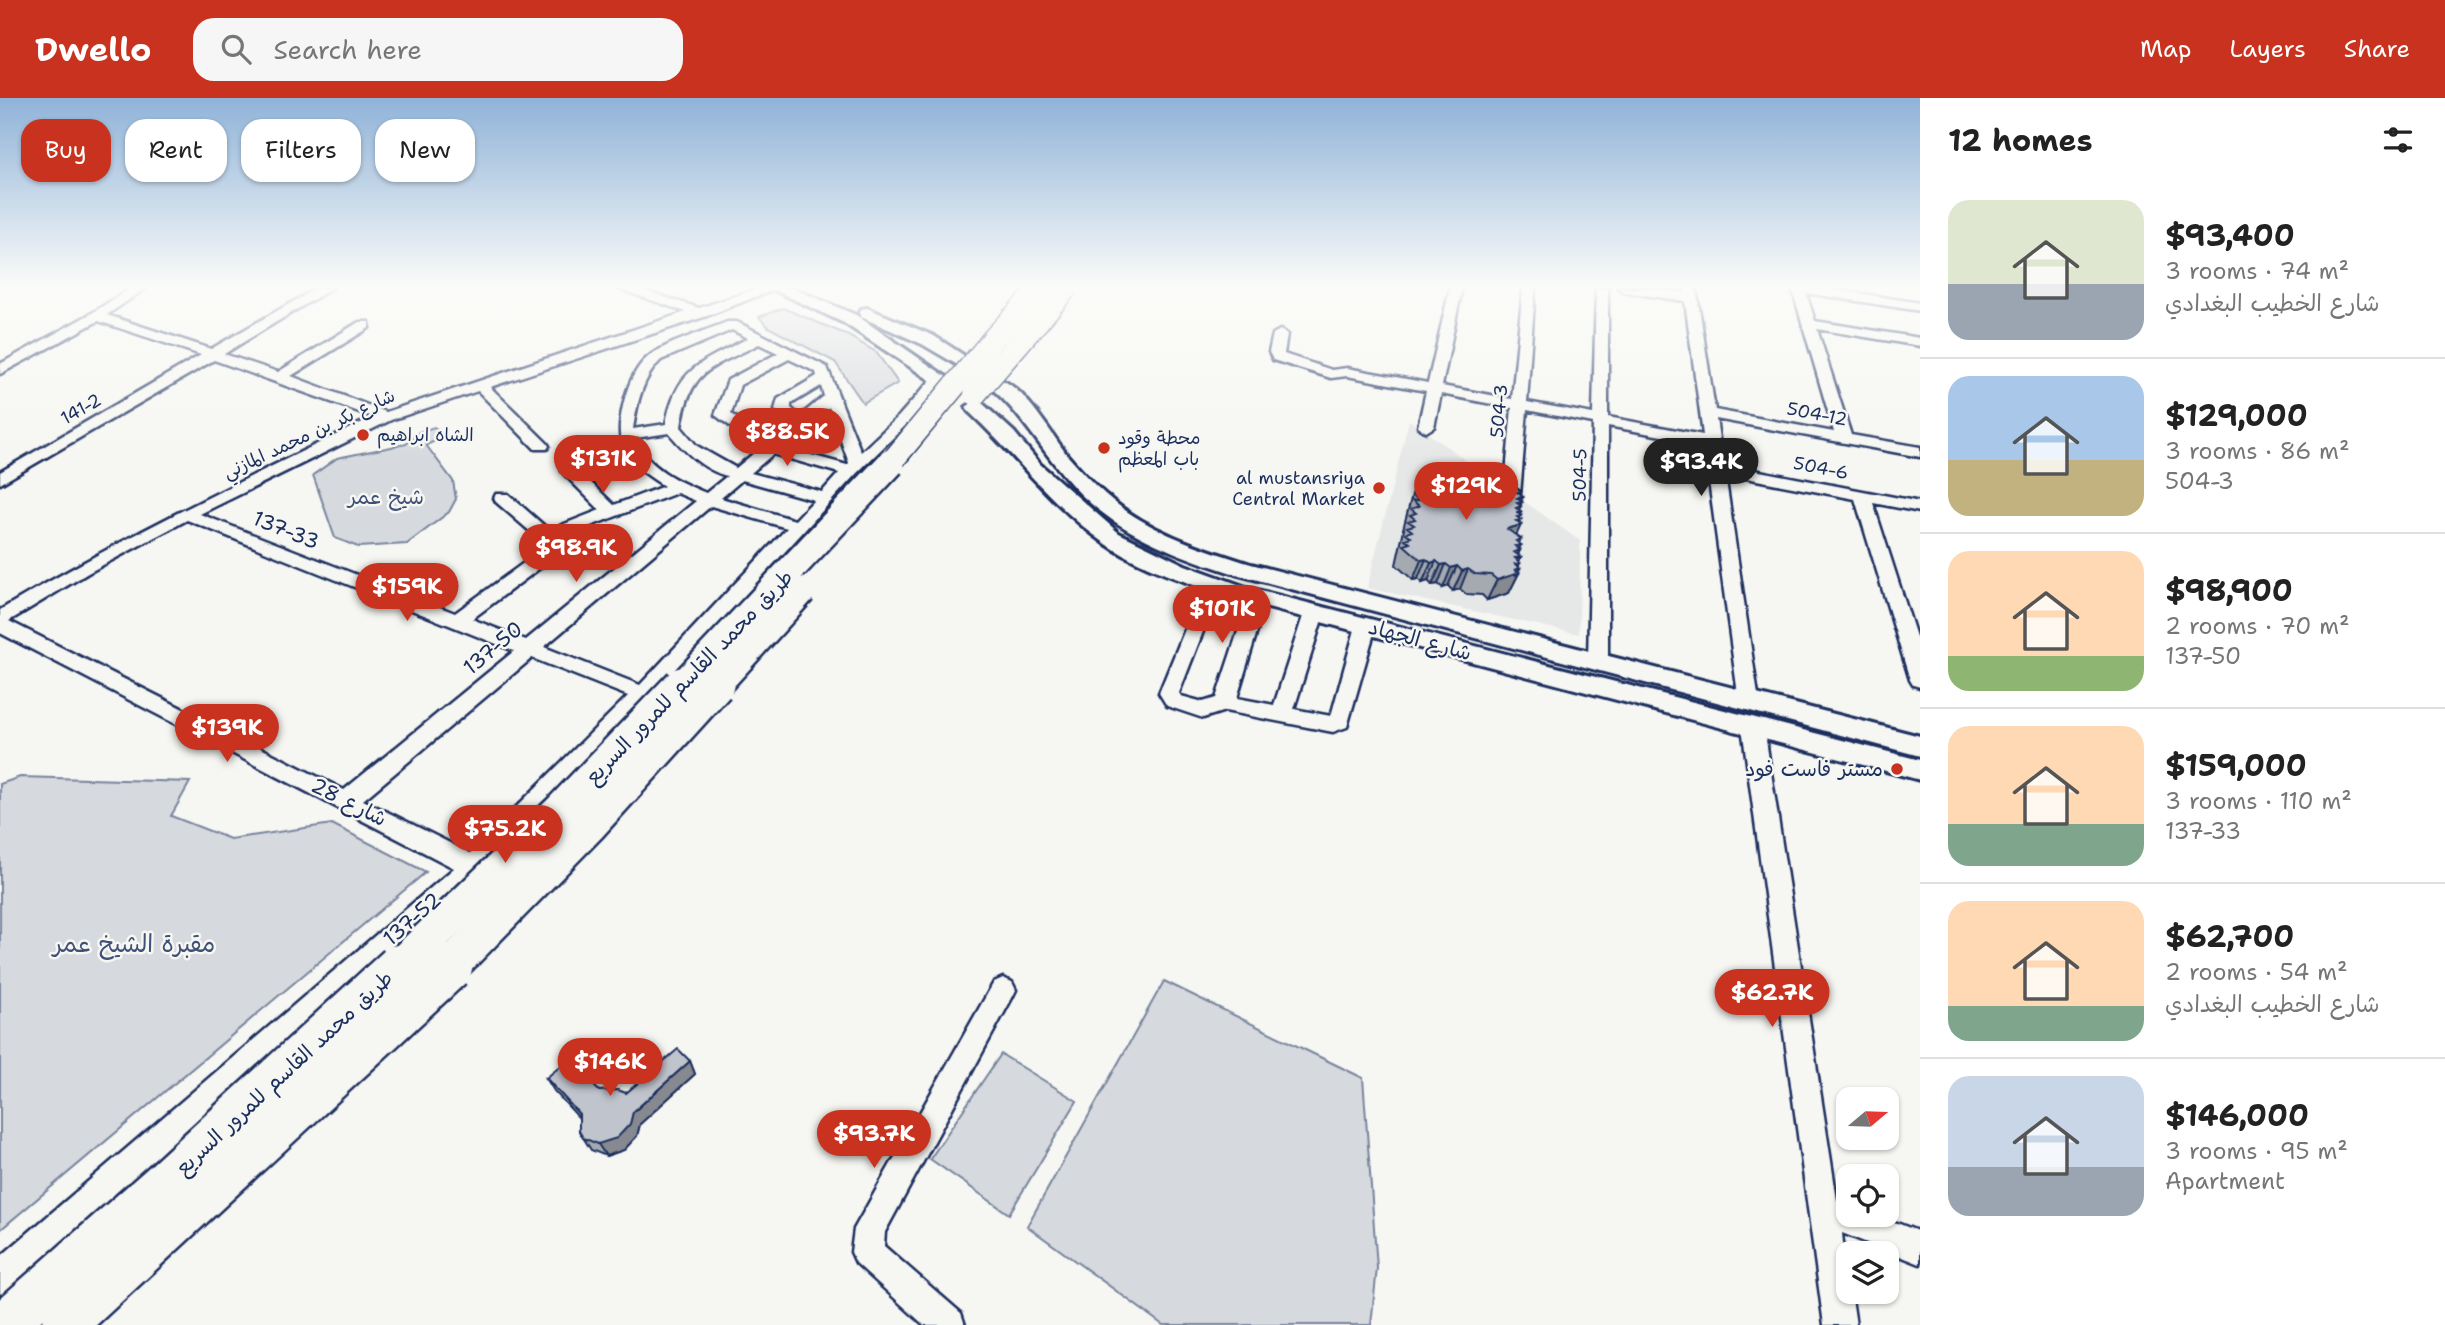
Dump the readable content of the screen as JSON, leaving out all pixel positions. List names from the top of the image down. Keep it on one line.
{"streets":{"highway":["طريق محمد القاسم للمرور السريع"],"main road":["شارع الجهاد"],"street":["141-2","504-3","504-12","شارع بكر بن محمد المازني","504-6","504-5","137-33","137-50","شارع 28","137-52"]},"crossings":[["شارع بكر بن محمد المازني","137-33"],["504-5","شارع الجهاد"],["137-33","137-50"],["137-33","137-52"],["137-50","شارع 28"],["شارع 28","137-52"]],"parks":["شيخ عمر","مقبرة الشيخ عمر"],"places":["الشاه ابراهيم","محطة وقود باب المعظم","al mustansriya Central Market","مستر فاست فود"],"north":"right","page":{"header":"Dwello","search":"Search here","nav":["Map","Layers","Share"],"heading":"12 homes","chip":["Buy","Rent","Filters","New"],"list":[{"name":"$93,400","note":"3 rooms · 74 m² · شارع الخطيب البغدادي"},{"name":"$129,000","note":"3 rooms · 86 m² · 504-3"},{"name":"$98,900","note":"2 rooms · 70 m² · 137-50"},{"name":"$159,000","note":"3 rooms · 110 m² · 137-33"},{"name":"$62,700","note":"2 rooms · 54 m² · شارع الخطيب البغدادي"},{"name":"$146,000","note":"3 rooms · 95 m² · Apartment"}],"price":["$88.5K","$131K","$93.4K","$129K","$98.9K","$159K","$101K","$139K","$75.2K","$62.7K","$146K","$93.7K"]}}
